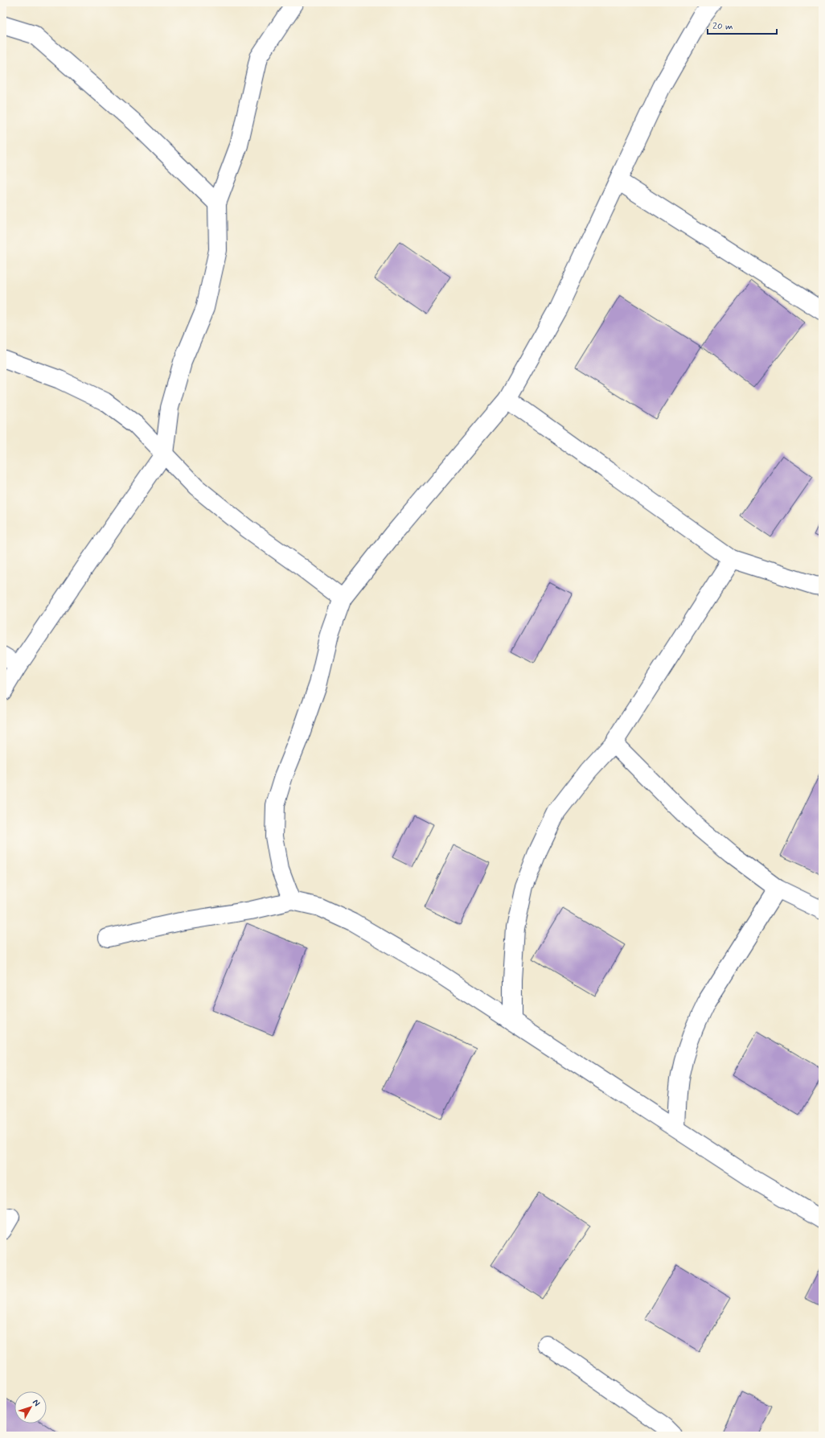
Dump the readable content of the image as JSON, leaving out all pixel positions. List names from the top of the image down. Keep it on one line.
{"scale_bar":"20 m","north":"top right"}
